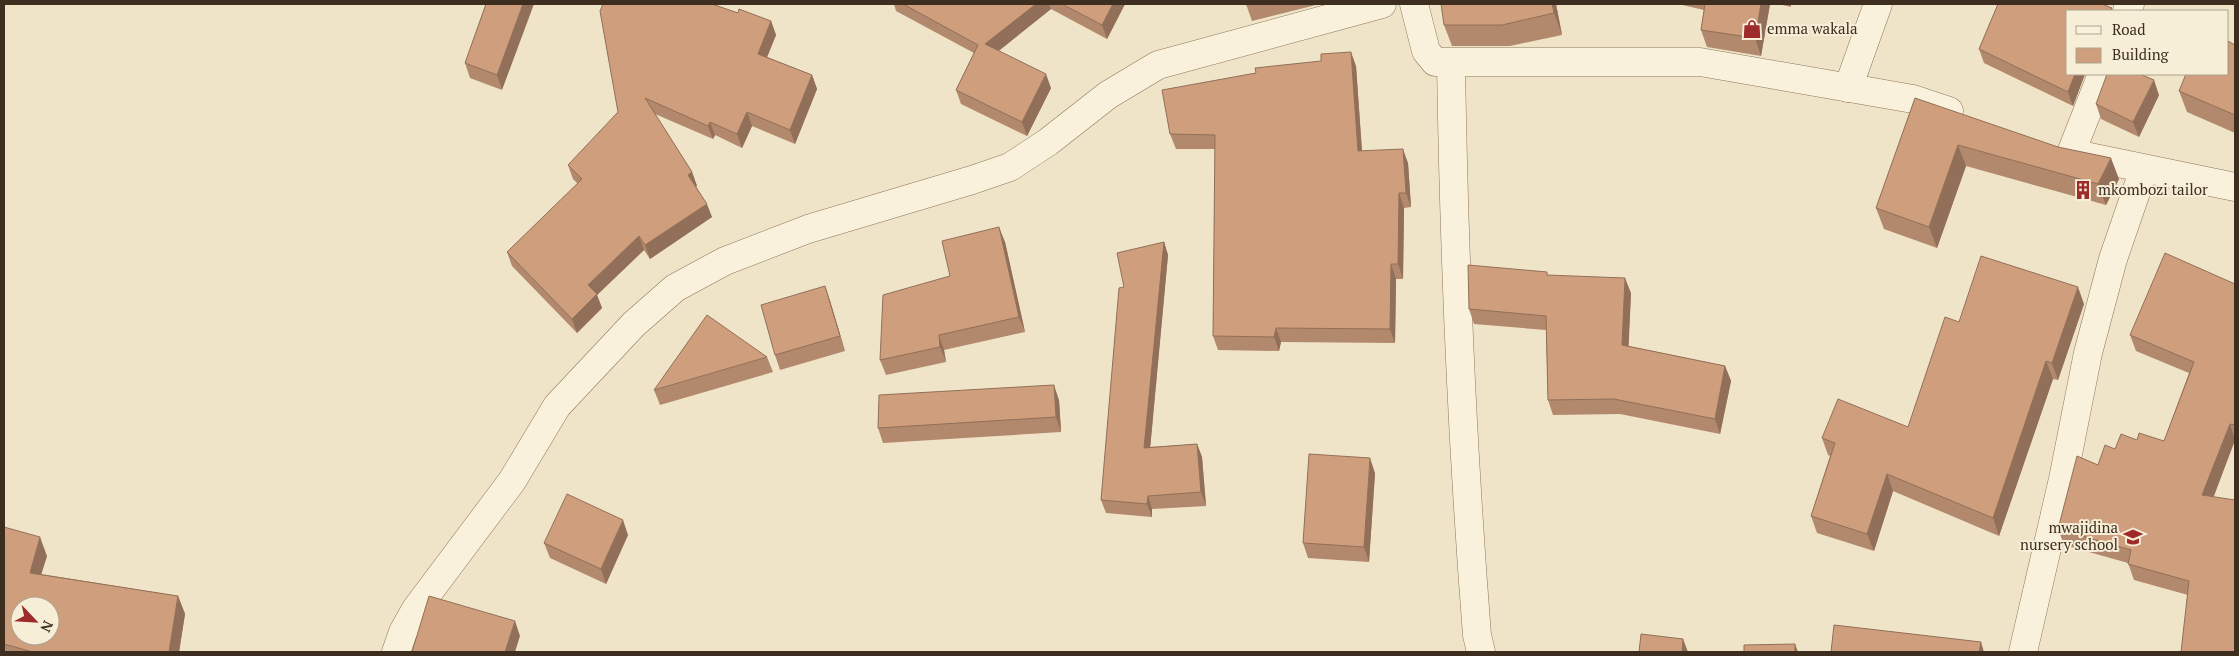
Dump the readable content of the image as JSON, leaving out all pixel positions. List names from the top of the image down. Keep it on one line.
{"places":{"shop":["emma wakala"],"building":["mkombozi tailor"],"school or university":["mwajidina nursery school"]},"legend":["Road","Building"],"north":"bottom right"}
